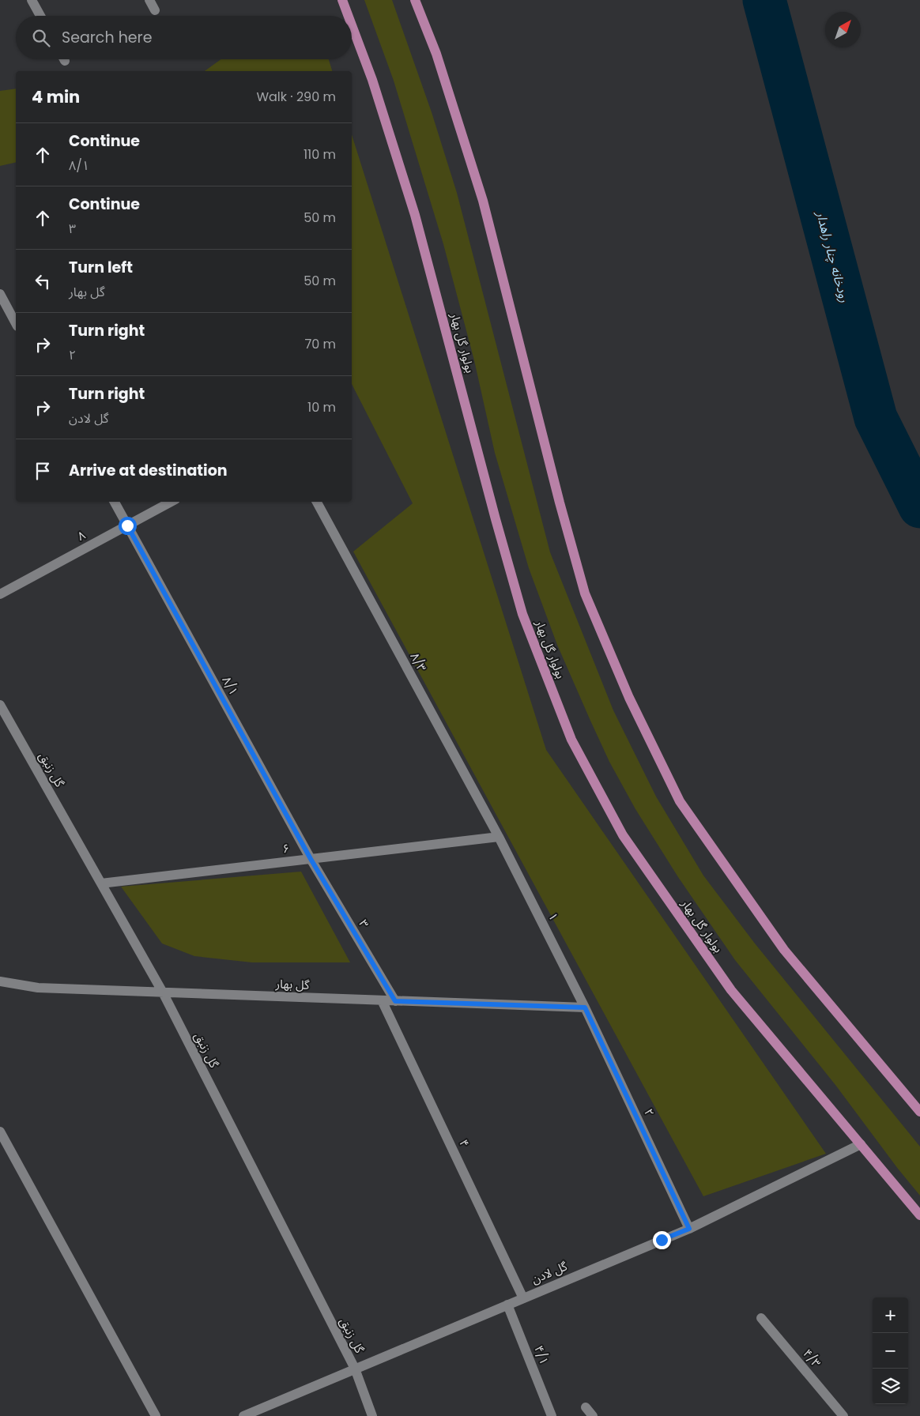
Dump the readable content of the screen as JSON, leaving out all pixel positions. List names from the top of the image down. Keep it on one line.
{"streets":{"main road":["بولوار گل بهار"],"street":["۸","۸/۳","۸/۱","گل زنبق","۶","۱","۳","گل بهار","۲","۴","گل لادن","۴/۱","۴/۳"]},"crossings":[["بولوار گل بهار","گل لادن"],["۸","۸/۱"],["۸/۳","۶"],["۸/۳","۱"],["۸/۱","۶"],["۸/۱","۳"],["گل زنبق","۶"],["گل زنبق","گل بهار"],["گل زنبق","گل لادن"],["۶","۱"],["۶","۳"],["۱","گل بهار"],["۱","۲"],["۳","گل بهار"],["گل بهار","۲"],["گل بهار","۴"],["۲","گل لادن"],["۴","گل لادن"],["گل لادن","۴/۱"]],"water":["رودخانه چنار راهدار"],"north":"top right","page":{"search":"Search here","heading":["4 min","Walk · 290 m"],"list":[["Continue","۸/۱","110 m"],["Continue","۳","50 m"],["Turn left","گل بهار","50 m"],["Turn right","۲","70 m"],["Turn right","گل لادن","10 m"],"Arrive at destination"],"map_buttons":["+","−"]}}
